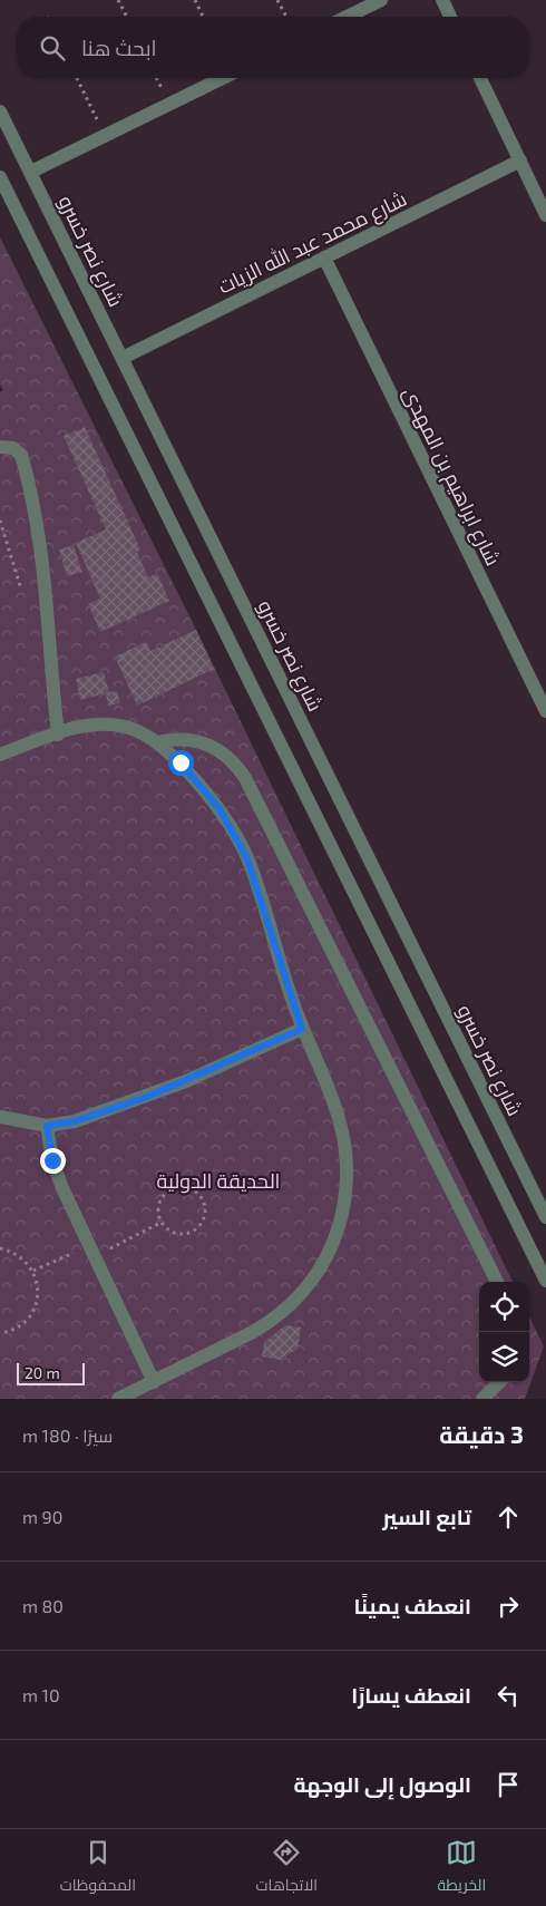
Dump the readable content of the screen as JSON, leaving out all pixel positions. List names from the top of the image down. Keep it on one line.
{"streets":{"street":["شارع محمد عبد الله الزيات","شارع نصر خسرو","شارع ابراهيم بن المهدى"]},"crossings":[["شارع محمد عبد الله الزيات","شارع نصر خسرو"],["شارع محمد عبد الله الزيات","شارع ابراهيم بن المهدى"]],"parks":["الحديقة الدولية"],"scale_bar":"20 m","page":{"search":"ابحث هنا","scale":"20 m","heading":["3 دقيقة","سيرًا · 180 m"],"list":[["تابع السير","90 m"],["انعطف يمينًا","80 m"],["انعطف يسارًا","10 m"],"الوصول إلى الوجهة"],"nav":["الخريطة","الاتجاهات","المحفوظات"]}}
